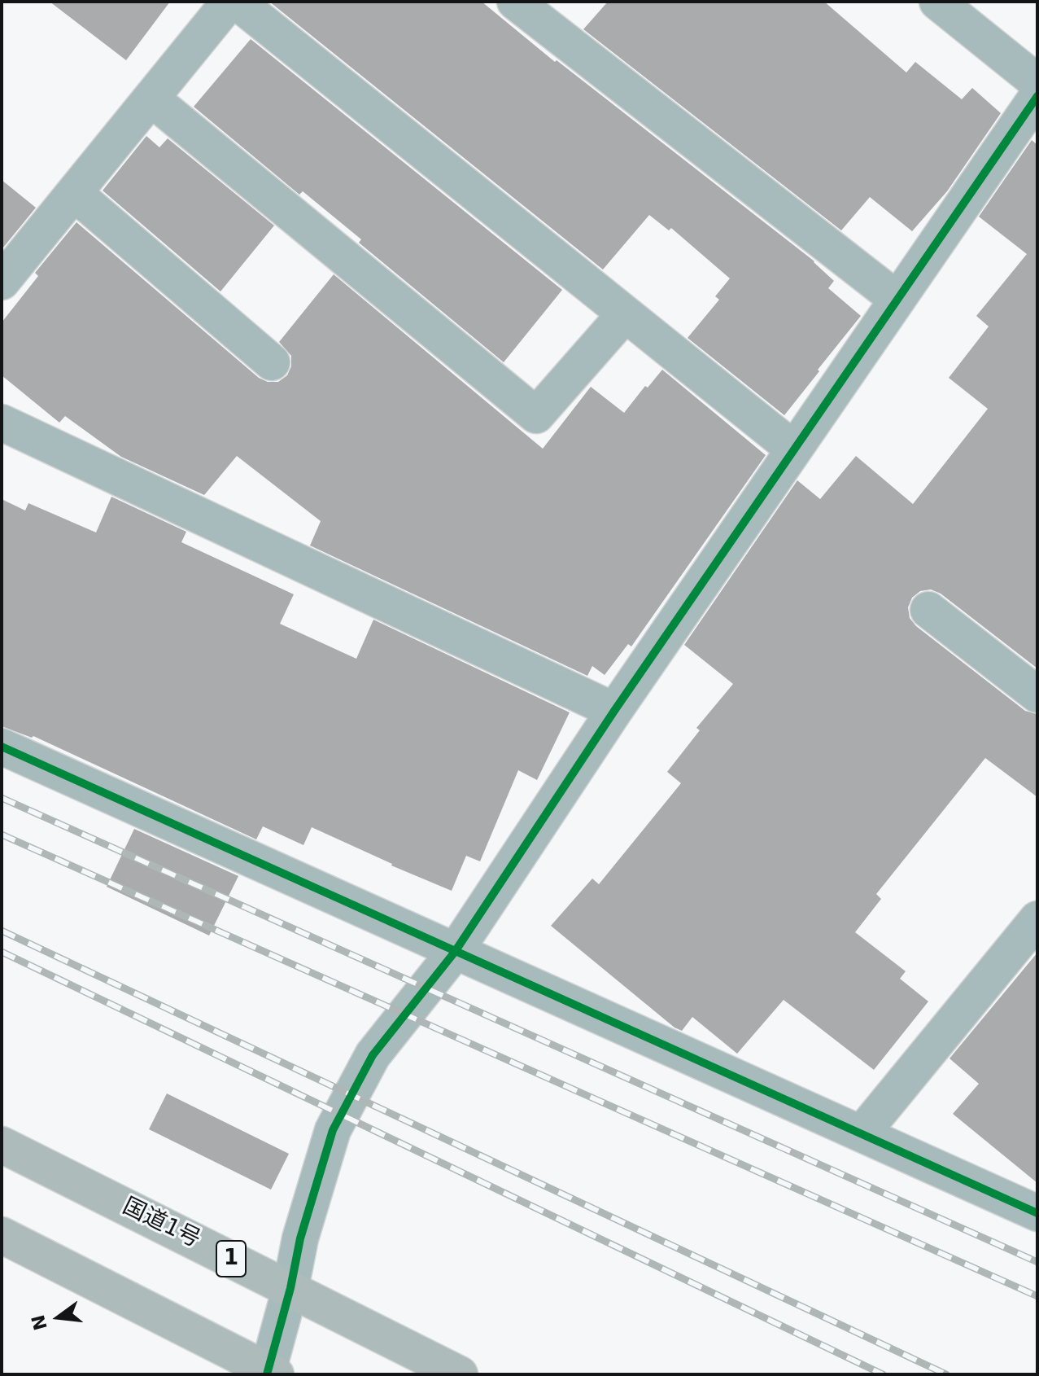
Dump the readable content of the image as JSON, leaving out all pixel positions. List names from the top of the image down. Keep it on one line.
{"streets":{"highway":["国道1号","1"]},"north":"left"}
